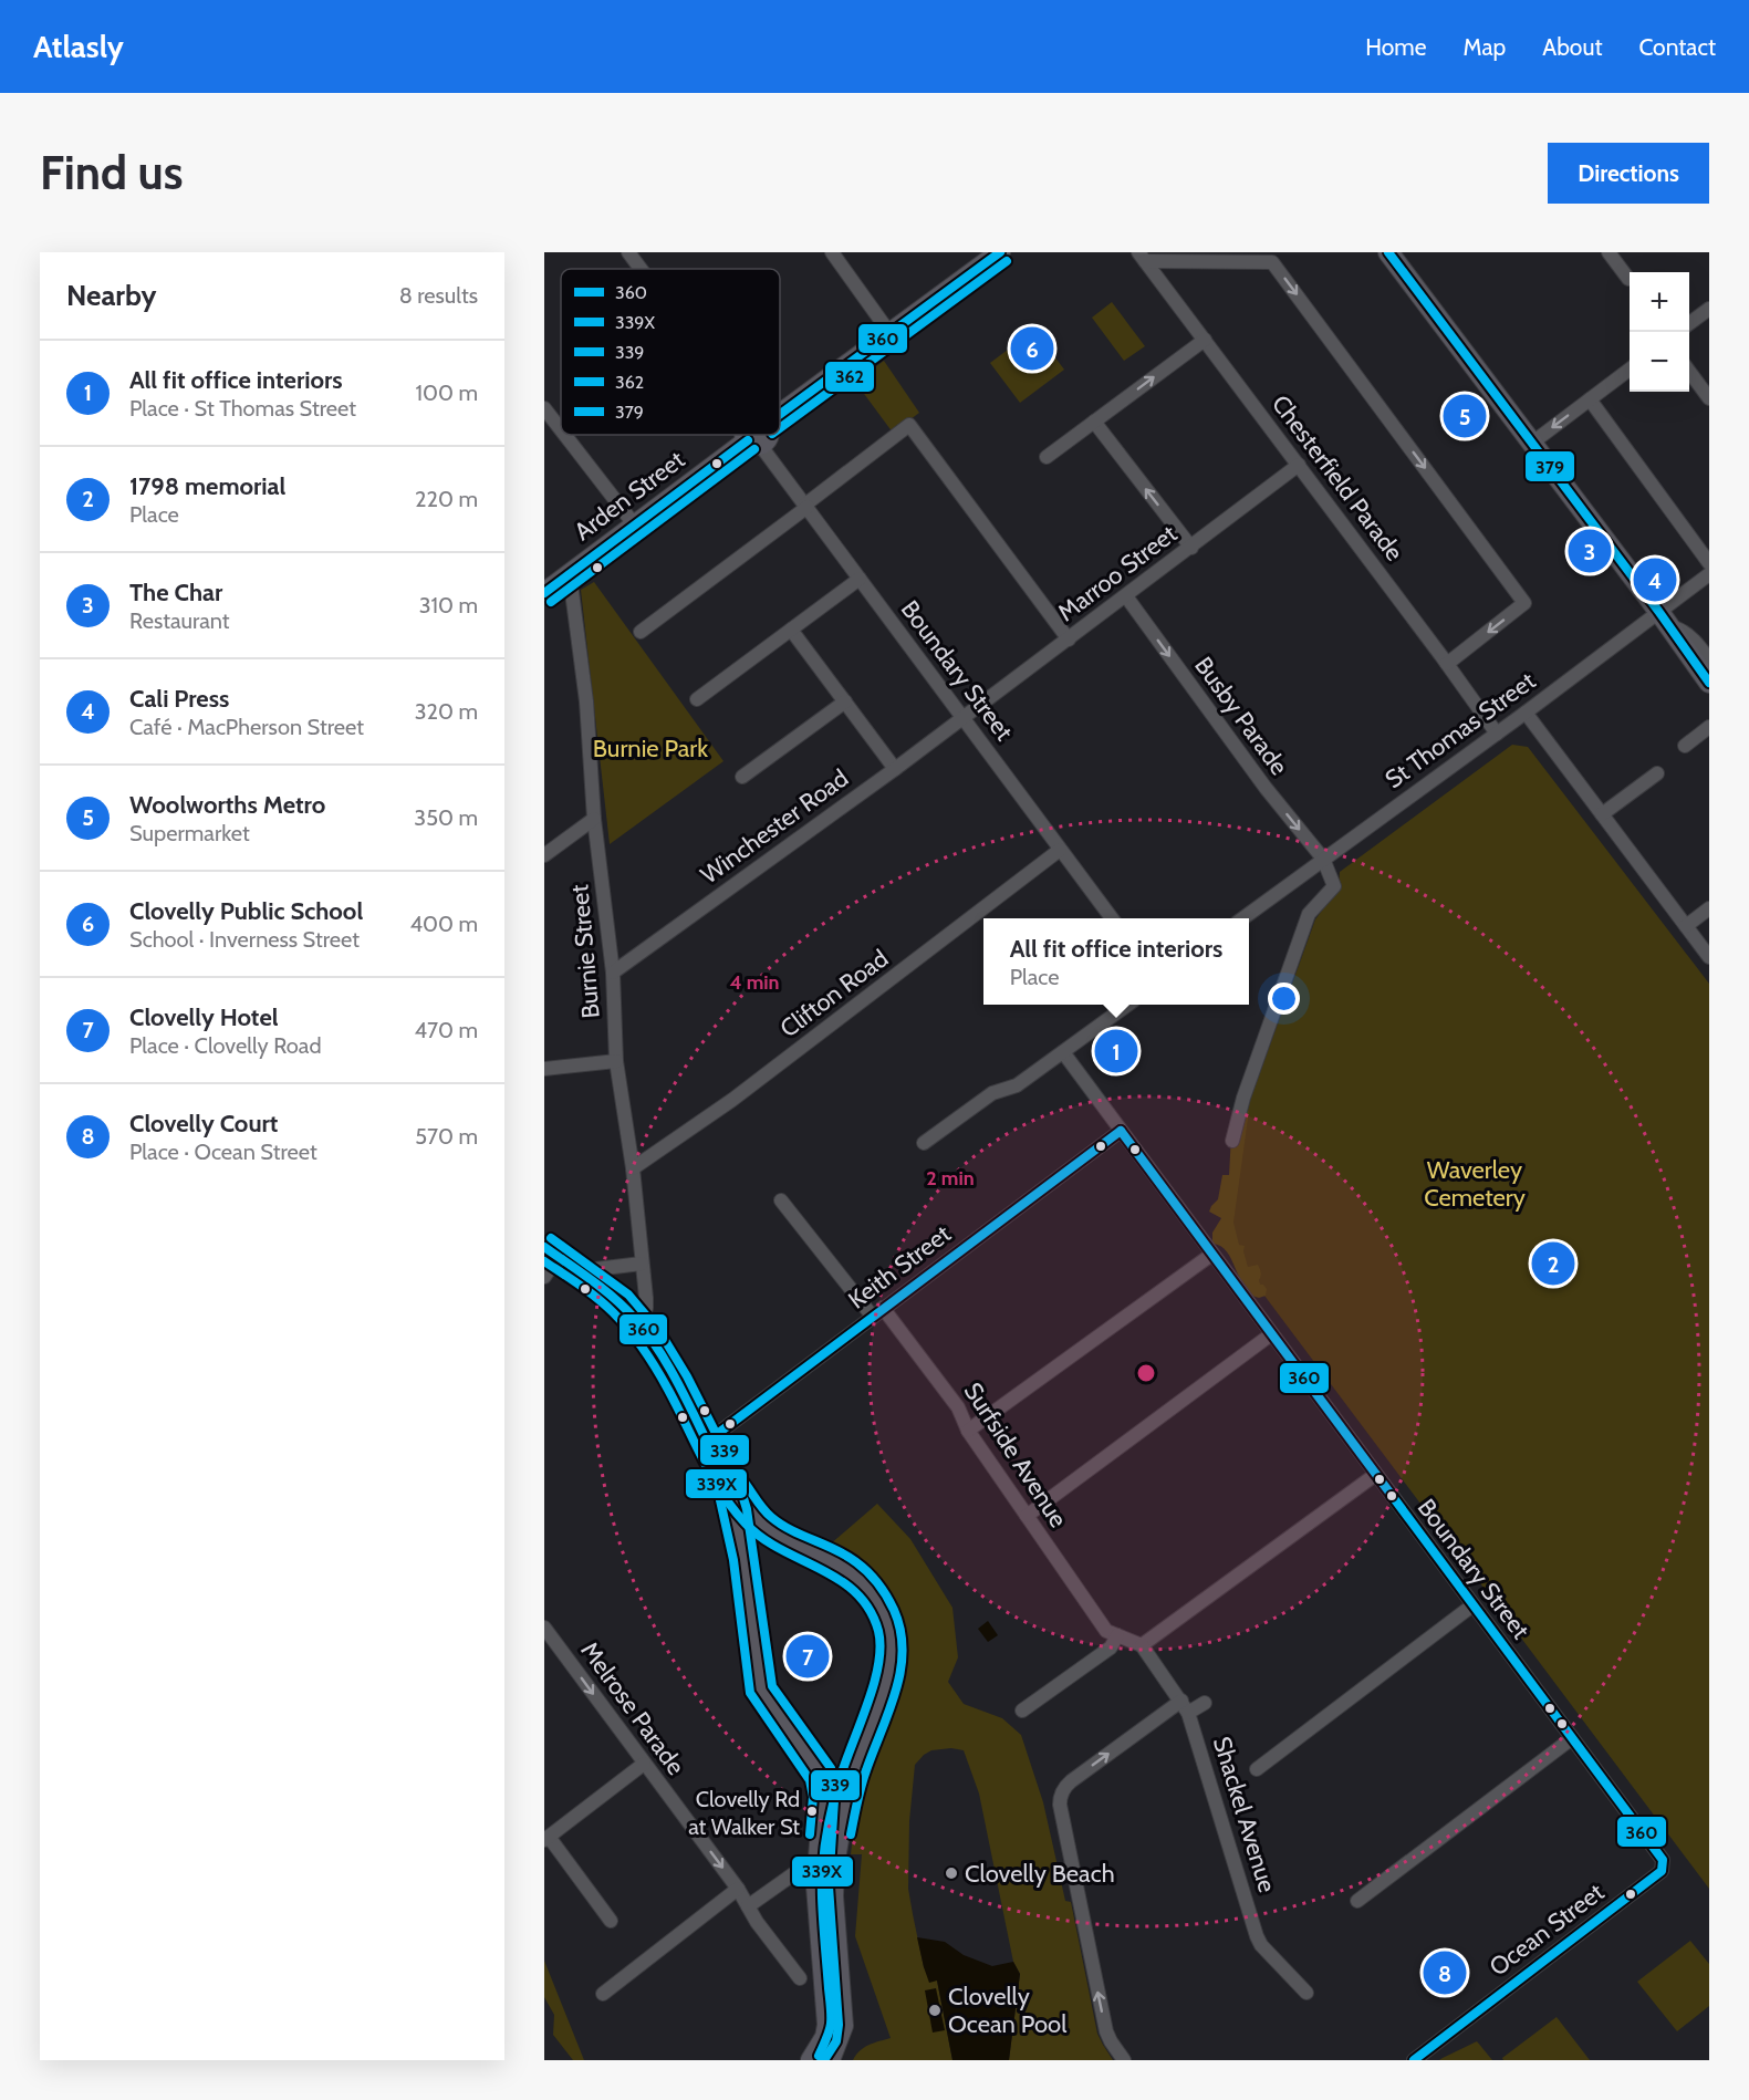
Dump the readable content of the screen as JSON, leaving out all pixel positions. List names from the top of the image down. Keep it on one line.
{"streets":{"street":["Chesterfield Parade","Arden Street","Marroo Street","Boundary Street","Busby Parade","St Thomas Street","Winchester Road","Burnie Street","Clifton Road","Keith Street","Surfside Avenue","Melrose Parade","Shackel Avenue","Ocean Street"]},"crossings":[["Chesterfield Parade","Marroo Street"],["Chesterfield Parade","St Thomas Street"],["Arden Street","Burnie Street"],["Marroo Street","Boundary Street"],["Marroo Street","Busby Parade"],["Marroo Street","Winchester Road"],["Boundary Street","Winchester Road"],["Boundary Street","Clifton Road"],["Boundary Street","Keith Street"],["Boundary Street","Ocean Street"],["Busby Parade","St Thomas Street"],["Winchester Road","Burnie Street"],["Burnie Street","Clifton Road"],["Keith Street","Surfside Avenue"]],"one_way":["Busby Parade","Melrose Parade"],"parks":["Burnie Park","Waverley Cemetery"],"places":["Clovelly Rd at Walker St","Clovelly Beach","Clovelly Ocean Pool"],"lines":["transit line 360","transit line 379","transit line 362","transit line 339","transit line 339X"],"legend":["360","339X","339","362","379"],"page":{"header":"Atlasly","nav":["Home","Map","About","Contact"],"buttons":"Directions","title":"Find us","heading":["Nearby","8 results"],"map_buttons":["+","−"],"pins":["6","5","3","4","1","2","7","8"],"list":[{"mark":"1","name":"All fit office interiors","note":"Place · St Thomas Street","value":"100 m"},{"mark":"2","name":"1798 memorial","note":"Place","value":"220 m"},{"mark":"3","name":"The Char","note":"Restaurant","value":"310 m"},{"mark":"4","name":"Cali Press","note":"Café · MacPherson Street","value":"320 m"},{"mark":"5","name":"Woolworths Metro","note":"Supermarket","value":"350 m"},{"mark":"6","name":"Clovelly Public School","note":"School · Inverness Street","value":"400 m"},{"mark":"7","name":"Clovelly Hotel","note":"Place · Clovelly Road","value":"470 m"},{"mark":"8","name":"Clovelly Court","note":"Place · Ocean Street","value":"570 m"}],"popup":["All fit office interiors","Place"]},"rings":["4 min","2 min"]}
